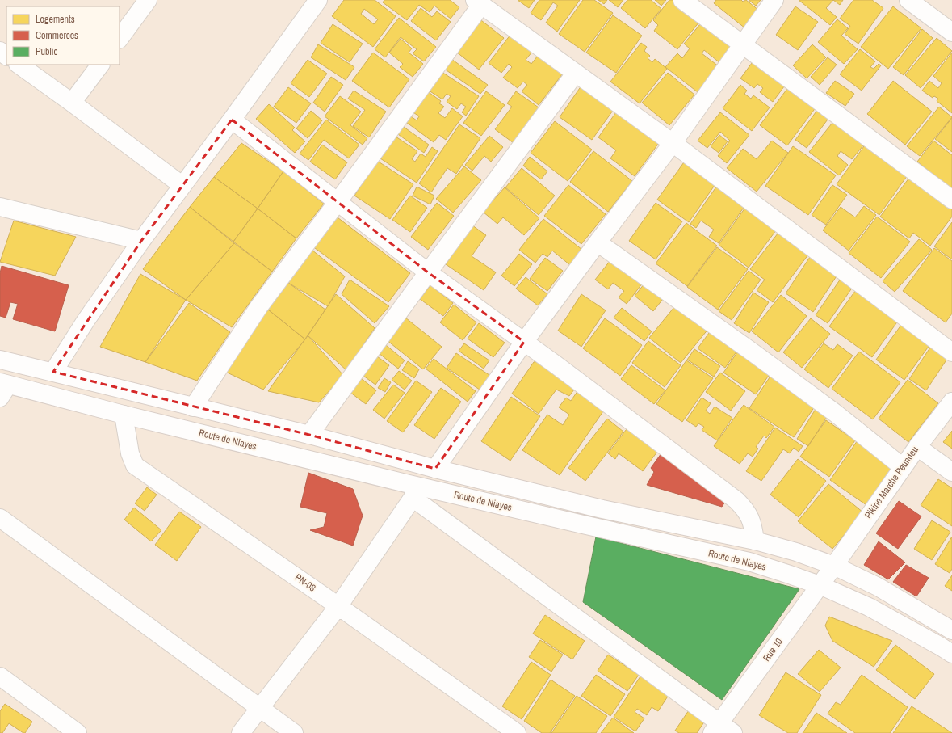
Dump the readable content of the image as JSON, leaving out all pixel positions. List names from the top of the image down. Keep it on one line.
{"streets":{"street":["Route de Niayes","Pikine Marche Peundeu","PN-08","Rue 10"]},"crossings":[["Route de Niayes","Pikine Marche Peundeu"],["Route de Niayes","PN-08"],["Route de Niayes","Rue 10"],["Pikine Marche Peundeu","Rue 10"]],"legend":["Logements","Commerces","Public"]}
